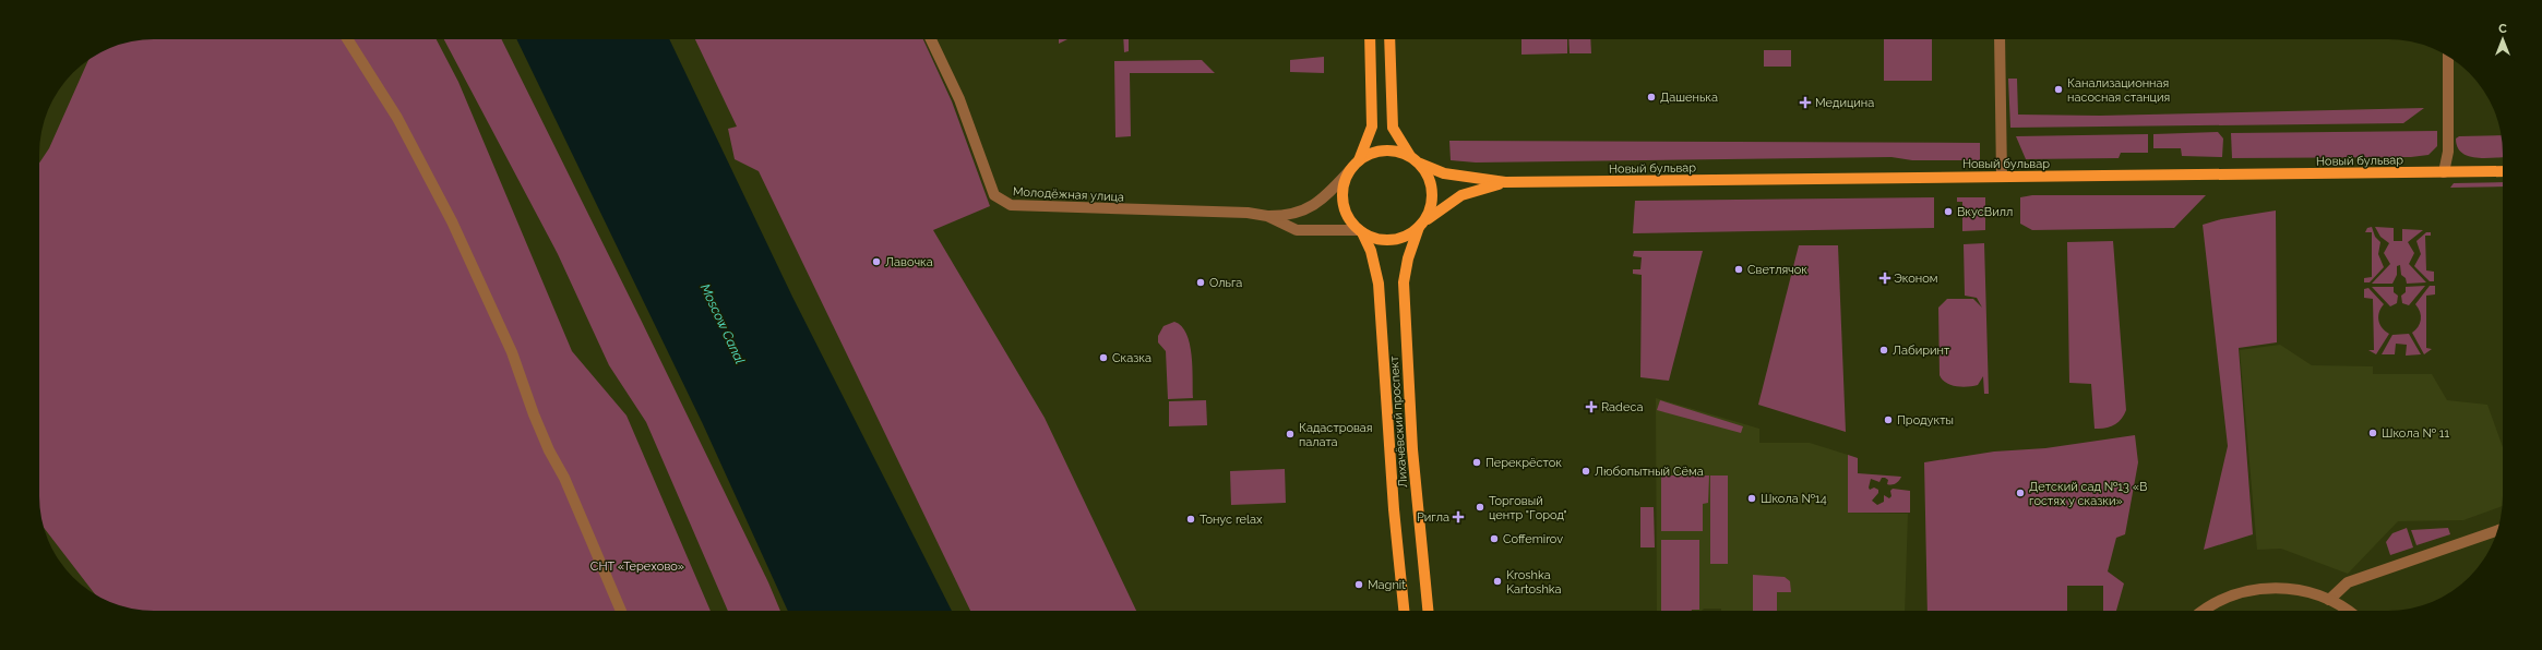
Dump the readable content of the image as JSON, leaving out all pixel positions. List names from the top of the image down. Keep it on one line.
{"streets":{"main road":["Новый бульвар","Лихачёвский проспект"],"street":["Молодёжная улица"]},"crossings":[["Новый бульвар","Молодёжная улица"],["Новый бульвар","Лихачёвский проспект"],["Молодёжная улица","Лихачёвский проспект"]],"water":["Moscow Canal"],"parks":["СНТ «Терехово»"],"places":{"other":["Канализационная насосная станция","Дашенька","ВкусВилл","Лавочка","Светлячок","Ольга","Лабиринт","Сказка","Продукты","Школа № 11","Кадастровая палата","Перекрёсток","Любопытный Сёма","Детский сад №13 «В гостях у сказки»","Школа №14","Торговый центр \"Город\"","Тонус relax","Coffemirov","Kroshka Kartoshka","Magnit"],"health":["Медицина","Эконом","Radeca","Ригла"]},"north":"top"}
